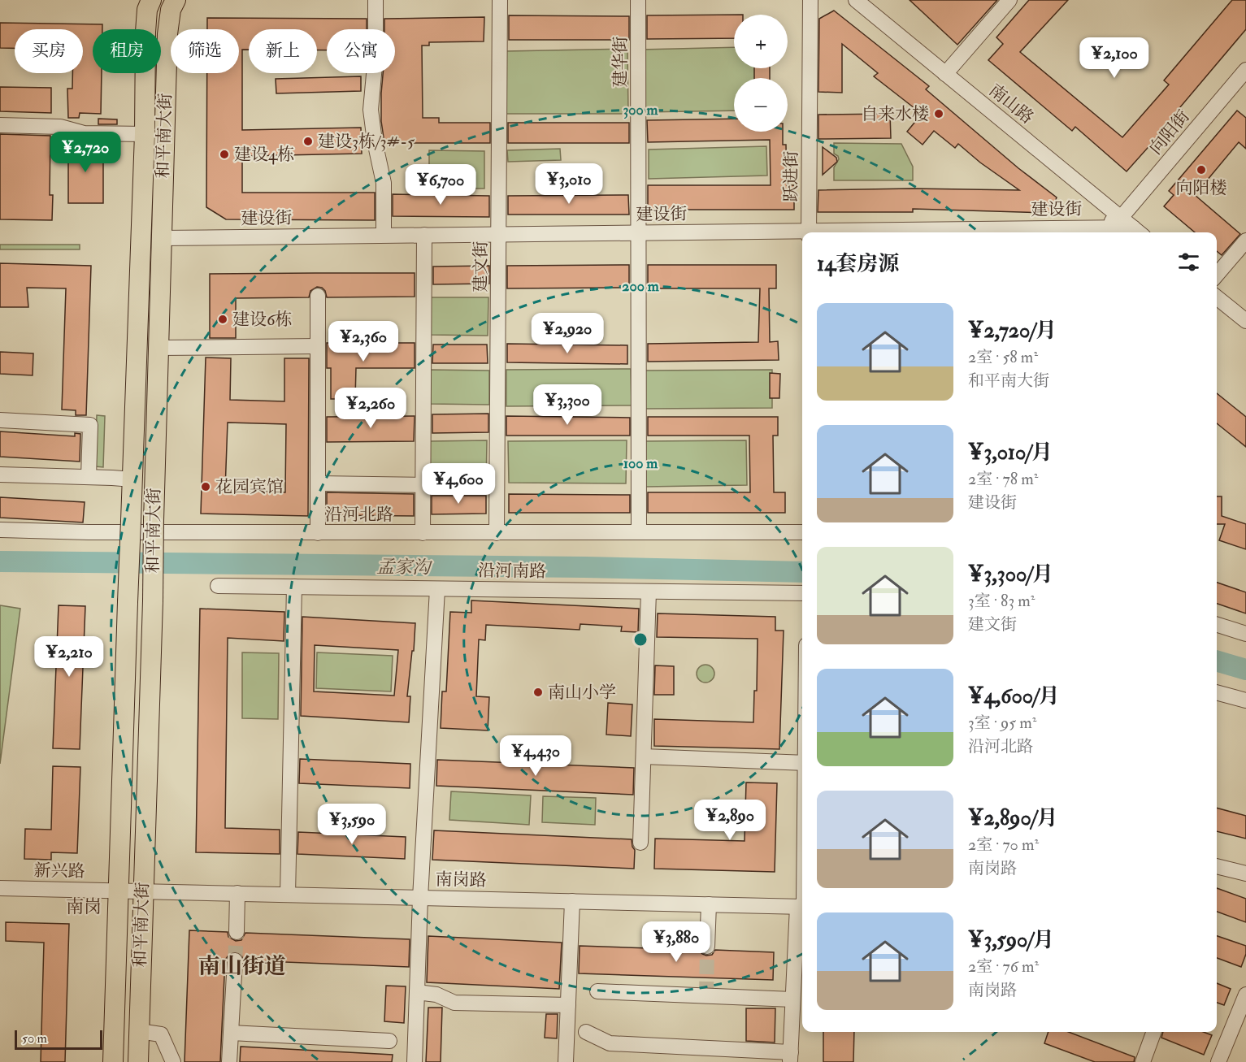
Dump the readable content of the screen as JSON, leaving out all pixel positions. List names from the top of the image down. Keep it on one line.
{"streets":{"main road":["和平南大街"],"street":["建华街","南山路","向阳街","跃进街","建设街","建文街","沿河北路","沿河南路","新兴路","南岗路"]},"crossings":[["建华街","建设街"],["建华街","沿河北路"],["南山路","向阳街"],["南山路","建设街"],["和平南大街","建设街"],["和平南大街","新兴路"],["和平南大街","南岗路"],["建设街","建文街"],["建文街","沿河北路"],["新兴路","南岗路"]],"districts":["南岗","南山街道"],"water":["孟家沟"],"places":["自来水楼","建设3栋/3#-5","建设4栋","向阳楼","建设6栋","花园宾馆","南山小学"],"scale_bar":"50 m","page":{"map_buttons":["+","−"],"chip":["买房","租房","筛选","新上","公寓"],"price":["¥2,100","¥2,720","¥3,010","¥6,700","¥2,920","¥2,360","¥3,300","¥2,260","¥4,600","¥2,210","¥4,430","¥2,890","¥3,590","¥3,880"],"heading":"14套房源","list":[{"name":"¥2,720/月","note":"2室 · 58 m² · 和平南大街"},{"name":"¥3,010/月","note":"2室 · 78 m² · 建设街"},{"name":"¥3,300/月","note":"3室 · 83 m² · 建文街"},{"name":"¥4,600/月","note":"3室 · 95 m² · 沿河北路"},{"name":"¥2,890/月","note":"2室 · 70 m² · 南岗路"},{"name":"¥3,590/月","note":"2室 · 76 m² · 南岗路"}],"scale":"50 m"},"rings":["300 m","200 m","100 m"]}
